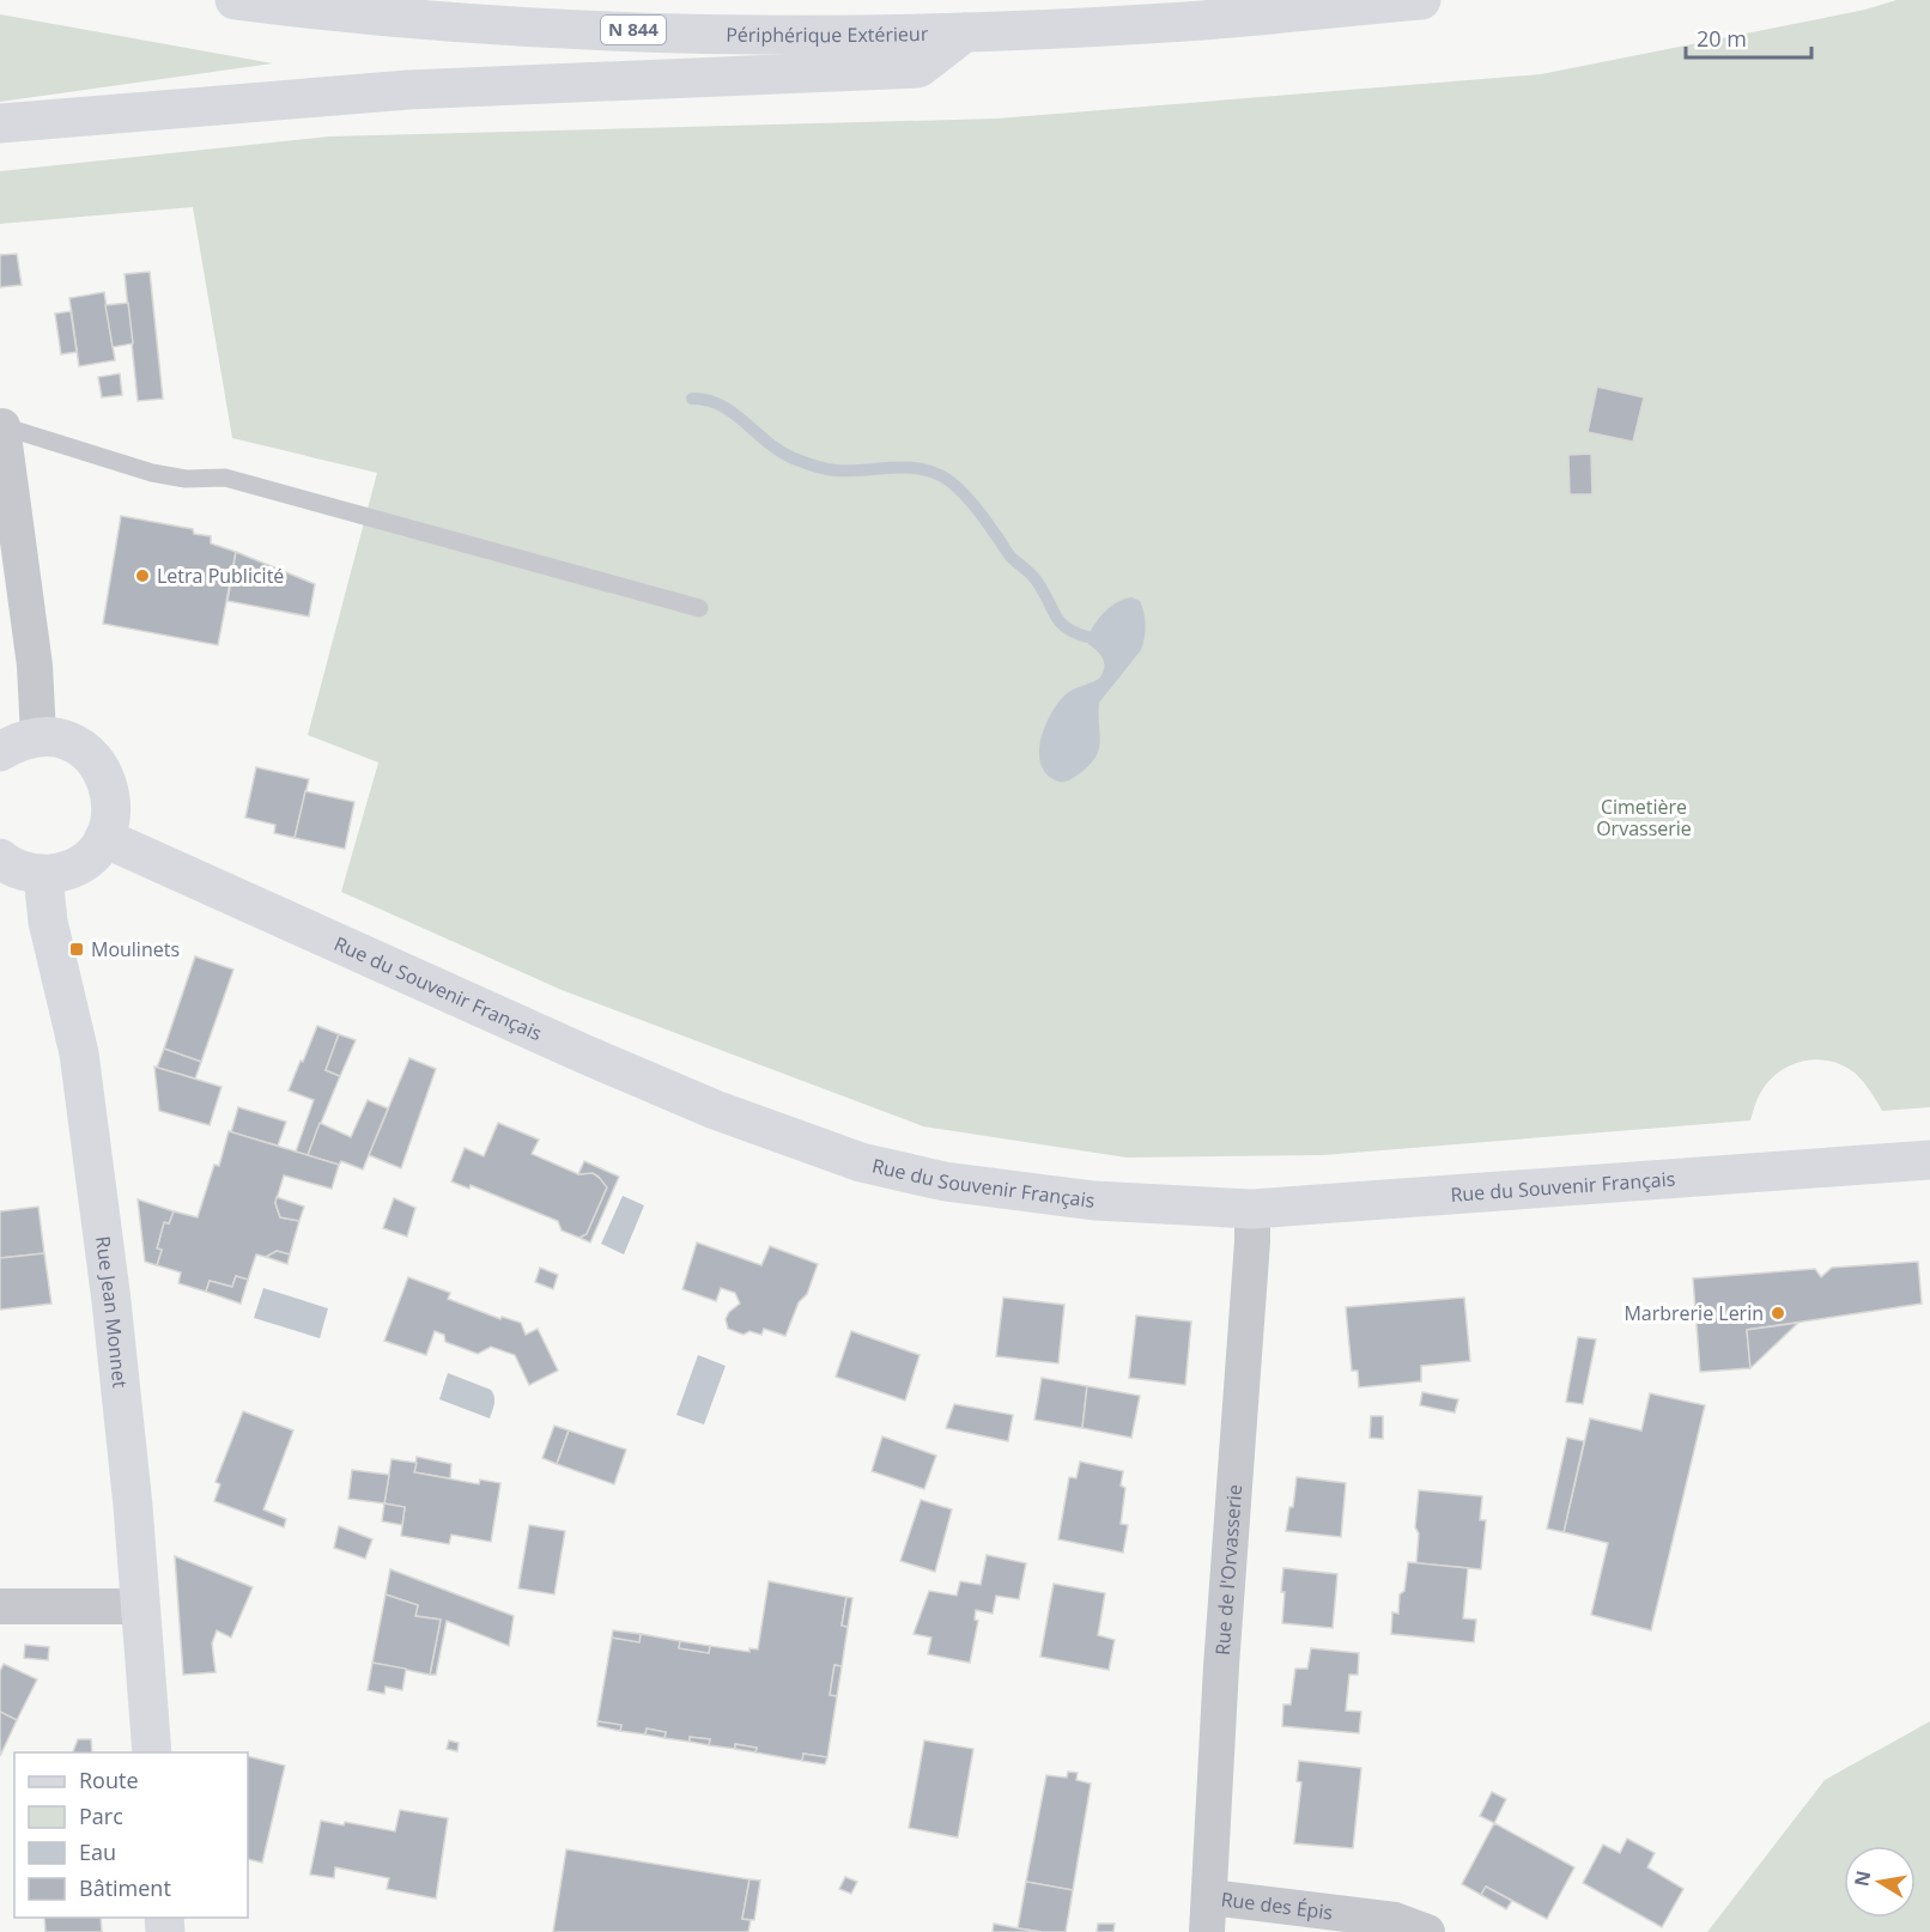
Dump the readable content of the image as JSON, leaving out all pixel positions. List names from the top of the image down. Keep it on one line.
{"streets":{"main road":["N 844","Périphérique Extérieur","Rue du Souvenir Français","Rue Jean Monnet"],"street":["Rue de l'Orvasserie","Rue des Épis"]},"crossings":[["Rue du Souvenir Français","Rue de l'Orvasserie"],["Rue de l'Orvasserie","Rue des Épis"]],"parks":["Cimetière Orvasserie"],"places":{"other":["Letra Publicité","Marbrerie Lerin"],"transit":["Moulinets"]},"legend":["Route","Parc","Eau","Bâtiment"],"scale_bar":"20 m","north":"left"}
